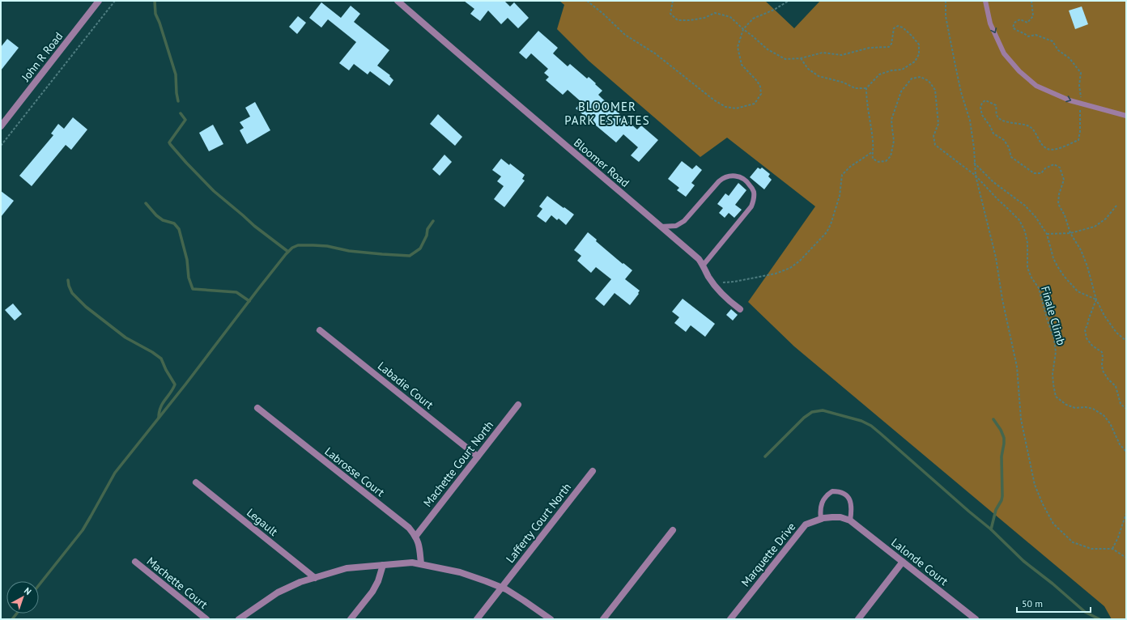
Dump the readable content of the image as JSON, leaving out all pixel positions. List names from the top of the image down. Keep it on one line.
{"streets":{"street":["John R Road","Bloomer Road","Labadie Court","Machette Court North","Labrosse Court","Legault","Lafferty Court North","Marquette Drive","Lalonde Court","Machette Court"],"path":["Finale Climb"]},"crossings":[["Labadie Court","Machette Court North"],["Machette Court North","Labrosse Court"],["Marquette Drive","Lalonde Court"]],"districts":["BLOOMER PARK ESTATES"],"scale_bar":"50 m","north":"top right"}
